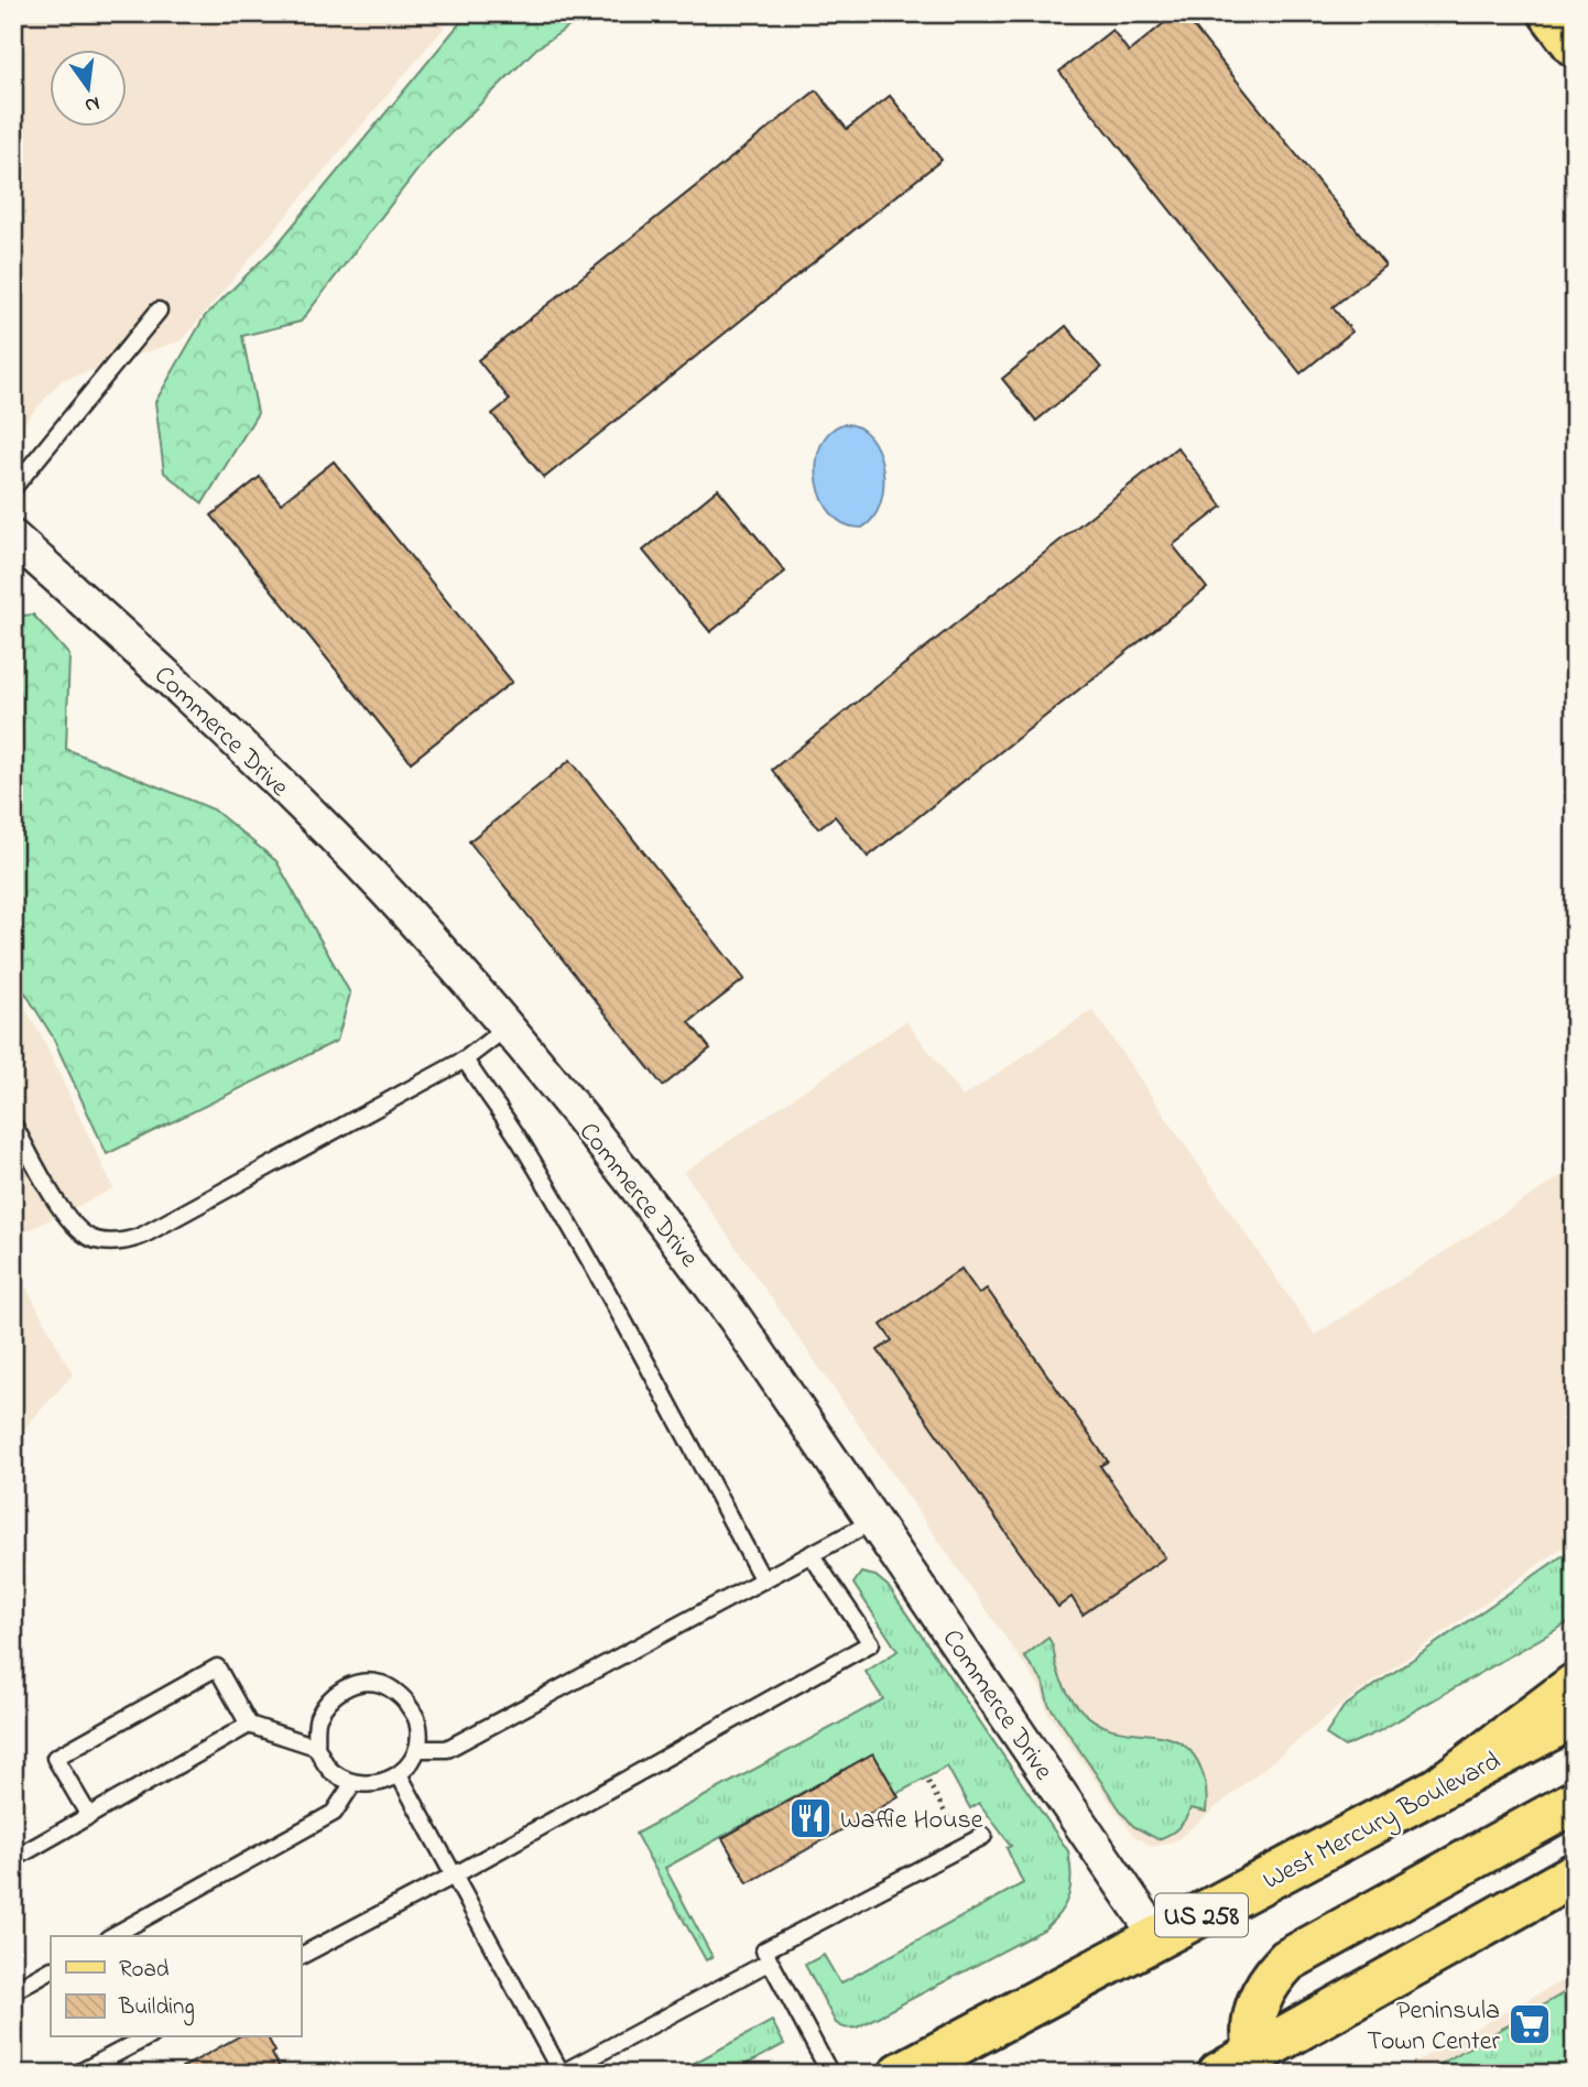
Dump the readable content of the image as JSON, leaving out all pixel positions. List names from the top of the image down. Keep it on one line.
{"streets":{"main road":["West Mercury Boulevard","US 258"],"street":["Commerce Drive"]},"crossings":[["Commerce Drive","West Mercury Boulevard"]],"places":{"restaurant":["Waffle House"],"supermarket":["Peninsula Town Center"]},"legend":["Road","Building"],"north":"bottom"}
